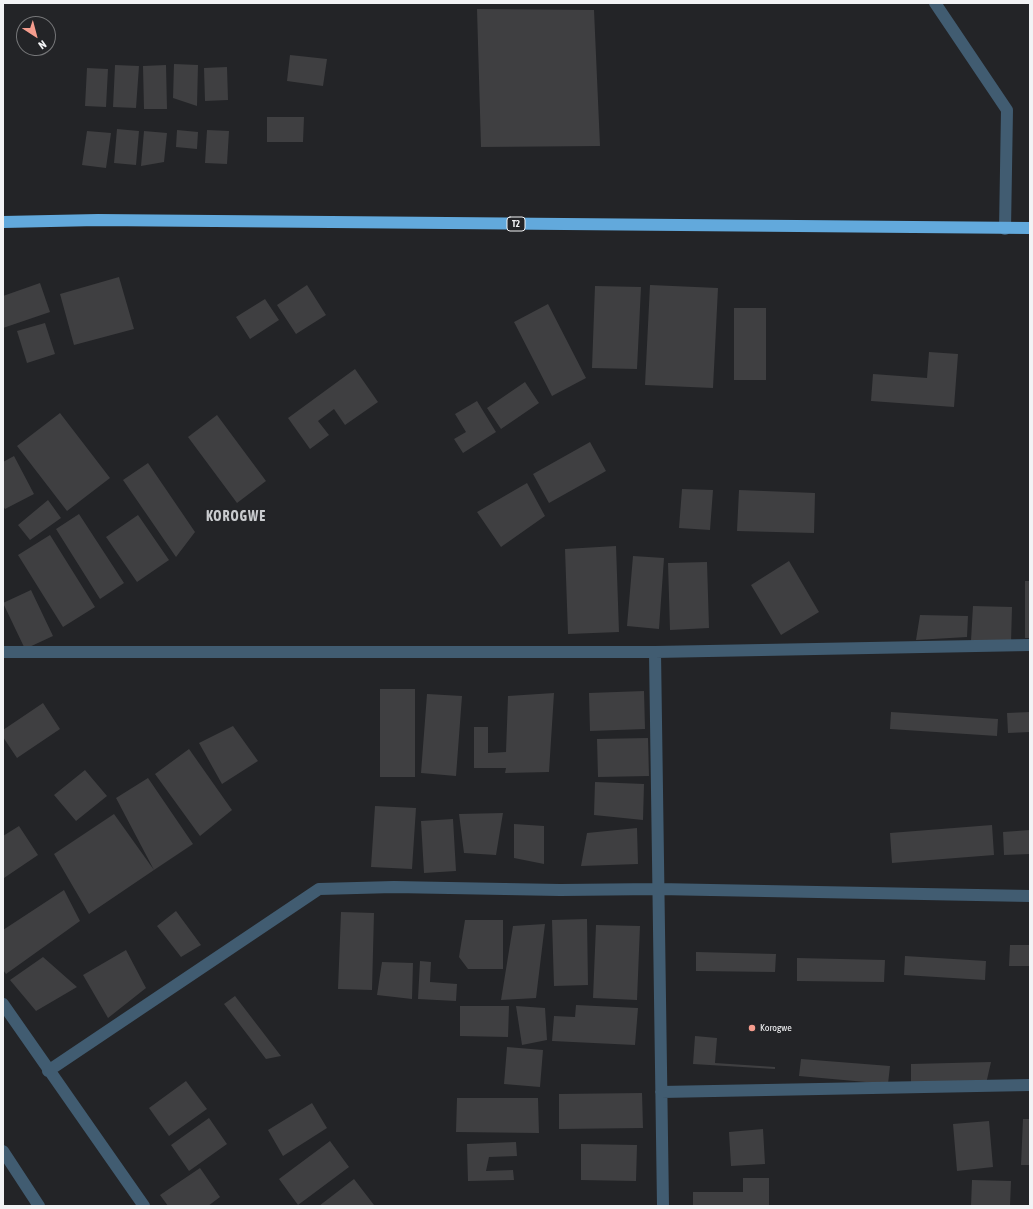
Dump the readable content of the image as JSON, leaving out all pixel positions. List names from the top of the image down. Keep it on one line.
{"streets":{"highway":["T2"]},"districts":["KOROGWE"],"places":["Korogwe"],"north":"bottom right"}
